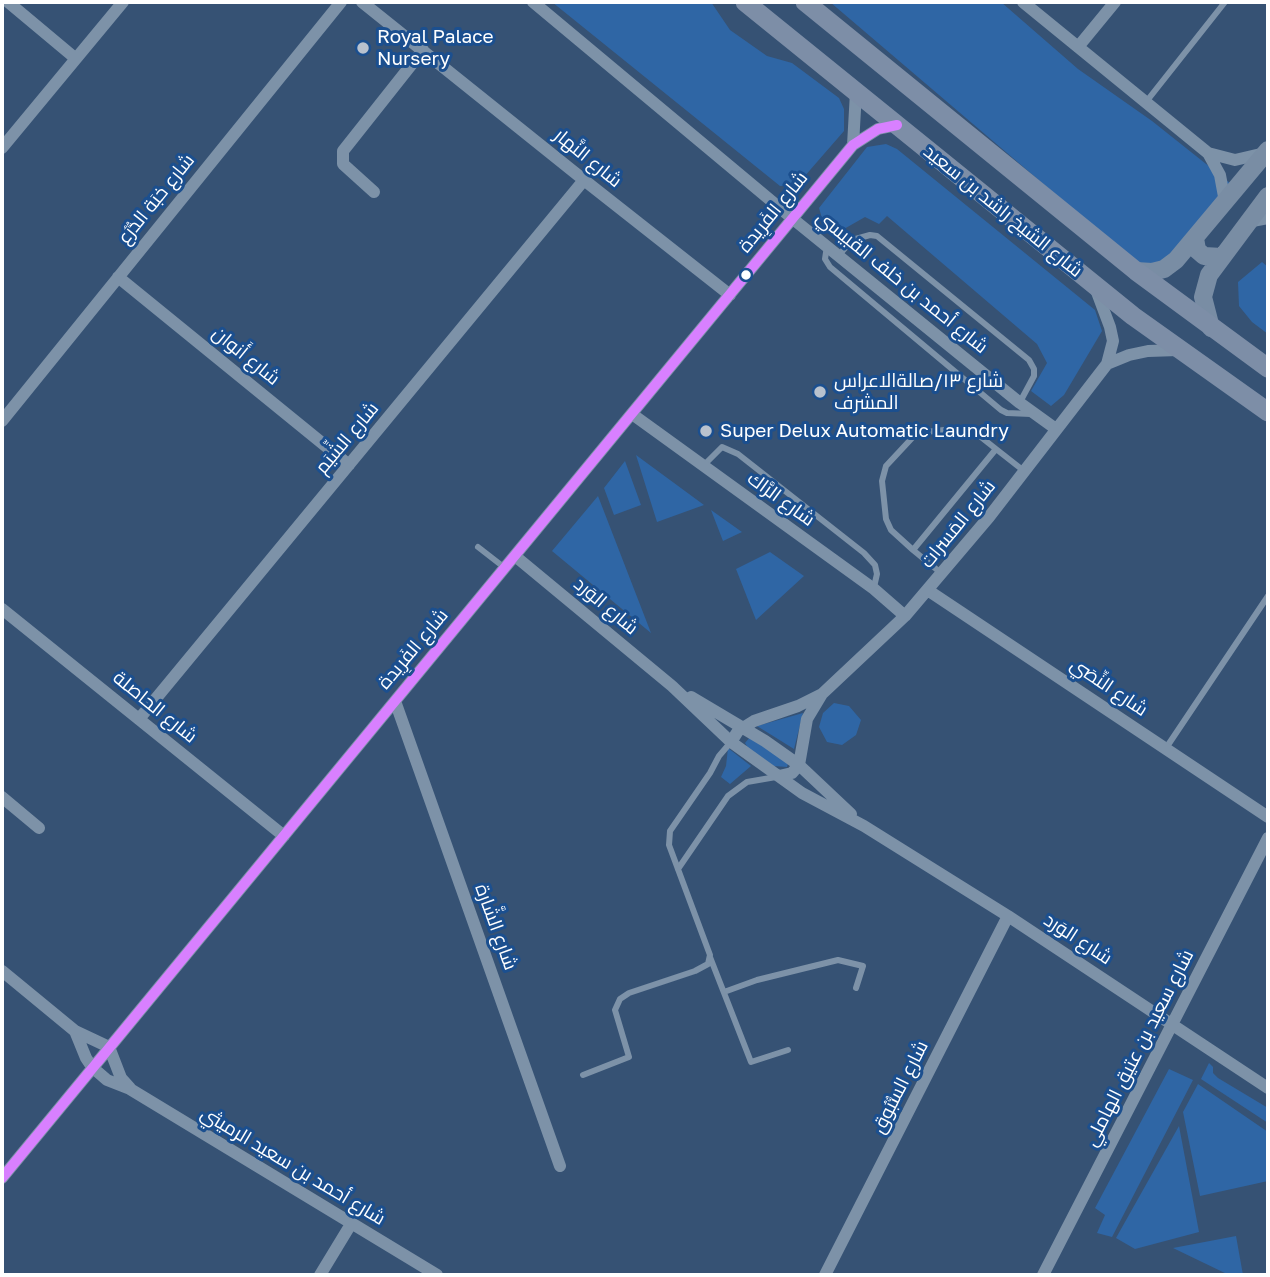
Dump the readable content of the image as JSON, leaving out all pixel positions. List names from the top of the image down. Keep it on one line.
{"streets":{"main road":["شارع الشيخ راشد بن سعيد"],"street":["شارع النَّهار","شارع خبَة الدُّرُع","شارع الفَرِيدة","شارع أحمد بن خلف القبيسي","شارع أَنوان","شارع الشِّيَم","شارع الرَّاك","شارع المَسرات","شارع الوَرد","شارع النِّصَي","شارع الحاصلة","شارع الشَّارة","شارع سعيد بن عتيق الهاملي","شارع السُّبُوق","شارع أحمد بن سعيد الرميثي"]},"crossings":[["شارع النَّهار","شارع الفَرِيدة"],["شارع النَّهار","شارع الشِّيَم"],["شارع خبَة الدُّرُع","شارع أَنوان"],["شارع الشيخ راشد بن سعيد","شارع الفَرِيدة"],["شارع الفَرِيدة","شارع أحمد بن خلف القبيسي"],["شارع الفَرِيدة","شارع الرَّاك"],["شارع الفَرِيدة","شارع الوَرد"],["شارع الفَرِيدة","شارع الحاصلة"],["شارع الفَرِيدة","شارع الشَّارة"],["شارع الفَرِيدة","شارع أحمد بن سعيد الرميثي"],["شارع أحمد بن خلف القبيسي","شارع المَسرات"],["شارع أَنوان","شارع الشِّيَم"],["شارع الشِّيَم","شارع الحاصلة"],["شارع الرَّاك","شارع المَسرات"],["شارع المَسرات","شارع الوَرد"],["شارع المَسرات","شارع النِّصَي"],["شارع الوَرد","شارع سعيد بن عتيق الهاملي"],["شارع الوَرد","شارع السُّبُوق"]],"places":["Royal Palace Nursery","شارع ١٣/صالةالاعراس المشرف","Super Delux Automatic Laundry"]}
